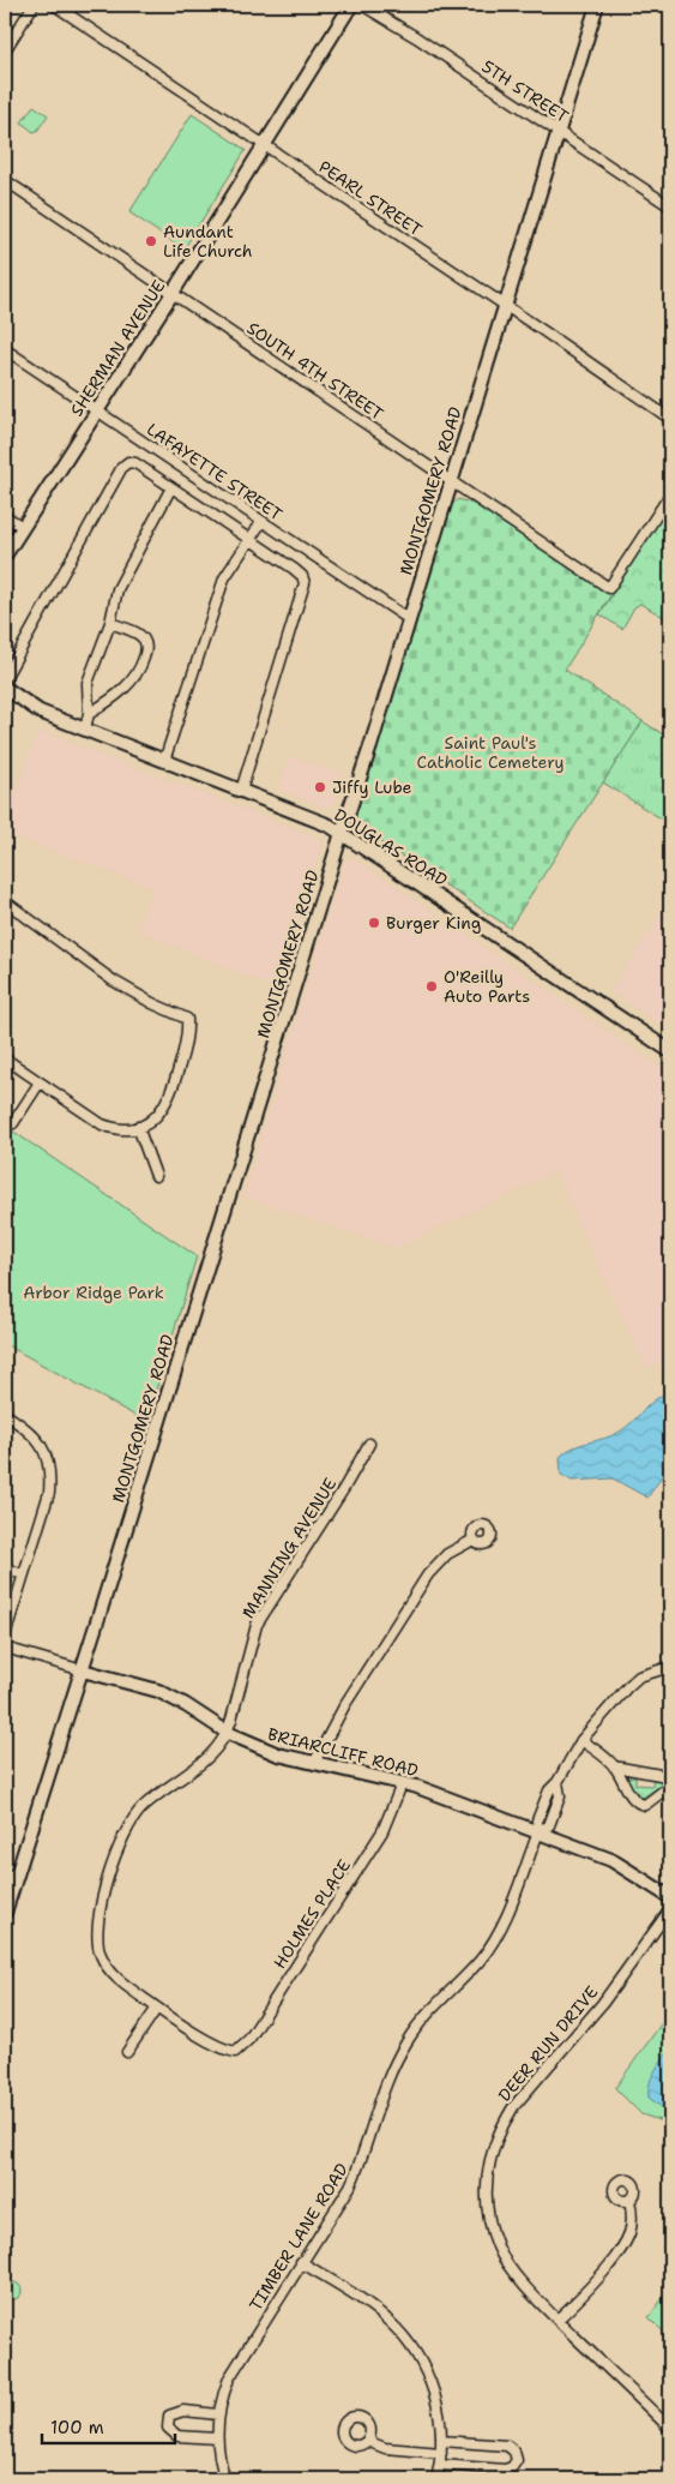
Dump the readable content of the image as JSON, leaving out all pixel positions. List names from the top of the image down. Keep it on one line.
{"streets":{"street":["5TH STREET","PEARL STREET","SHERMAN AVENUE","SOUTH 4TH STREET","LAFAYETTE STREET","MONTGOMERY ROAD","DOUGLAS ROAD","MANNING AVENUE","BRIARCLIFF ROAD","HOLMES PLACE","DEER RUN DRIVE","TIMBER LANE ROAD"]},"crossings":[["5TH STREET","MONTGOMERY ROAD"],["PEARL STREET","SHERMAN AVENUE"],["PEARL STREET","MONTGOMERY ROAD"],["SHERMAN AVENUE","SOUTH 4TH STREET"],["SHERMAN AVENUE","LAFAYETTE STREET"],["SOUTH 4TH STREET","MONTGOMERY ROAD"],["LAFAYETTE STREET","MONTGOMERY ROAD"],["MONTGOMERY ROAD","DOUGLAS ROAD"],["MONTGOMERY ROAD","BRIARCLIFF ROAD"],["MANNING AVENUE","BRIARCLIFF ROAD"],["MANNING AVENUE","HOLMES PLACE"],["BRIARCLIFF ROAD","HOLMES PLACE"],["BRIARCLIFF ROAD","TIMBER LANE ROAD"]],"parks":["Saint Paul's Catholic Cemetery","Arbor Ridge Park"],"places":["Aundant Life Church","Jiffy Lube","Burger King","O'Reilly Auto Parts"],"scale_bar":"100 m"}
